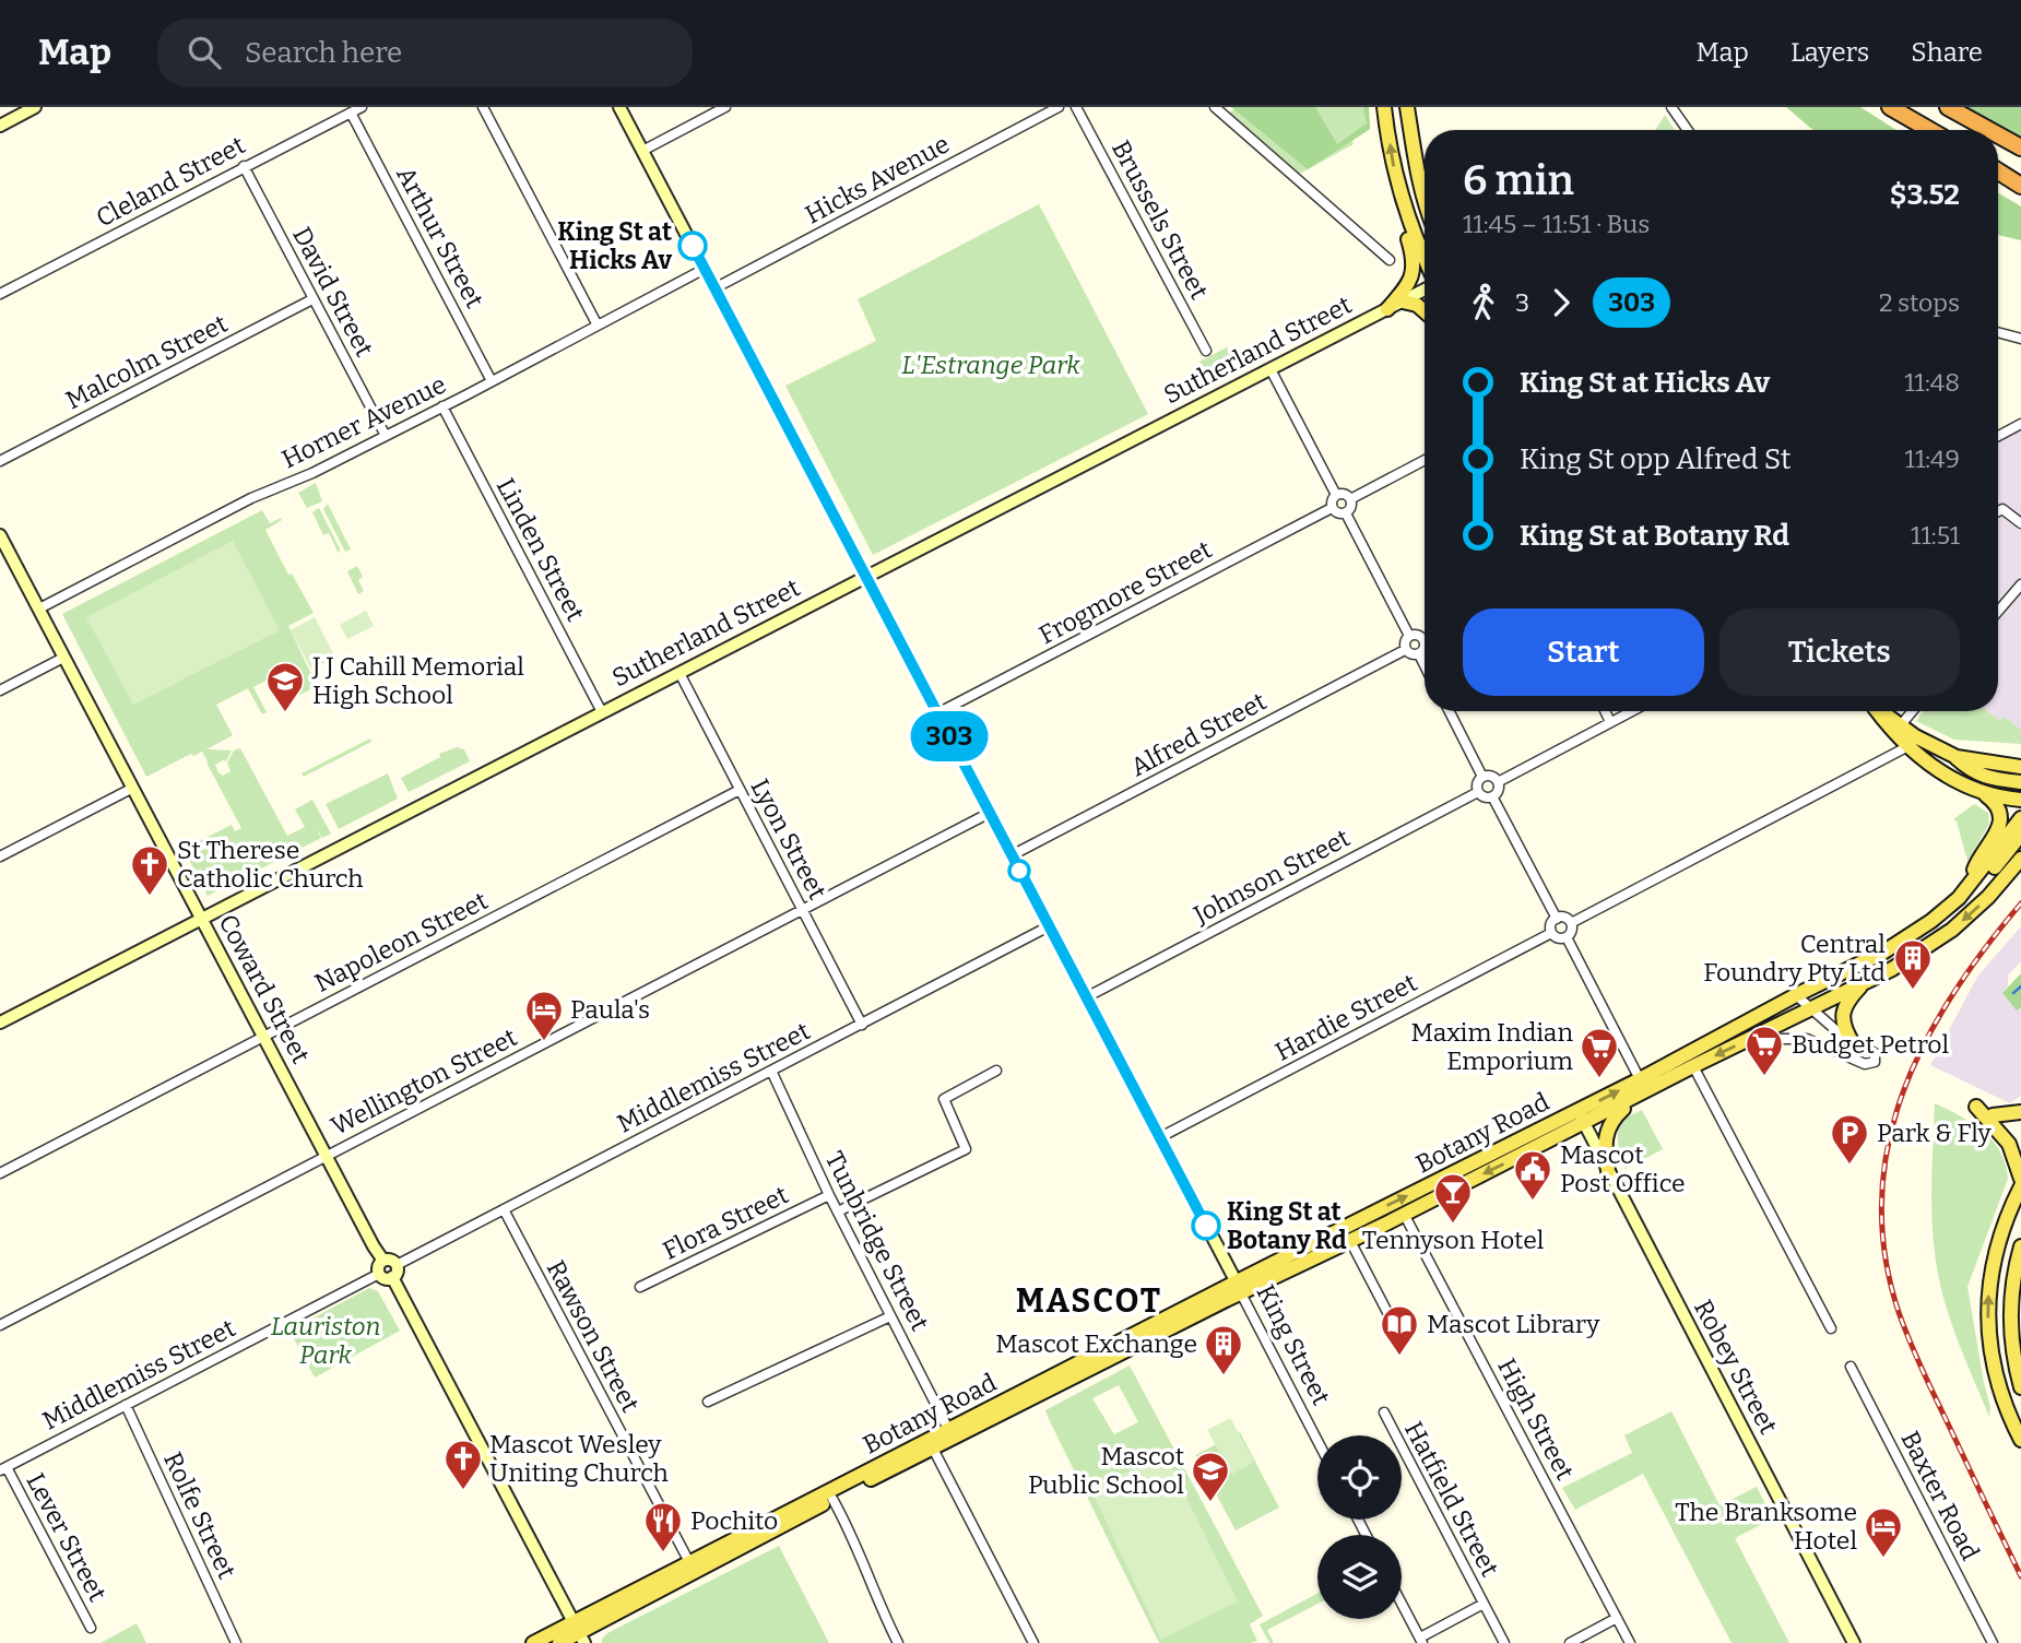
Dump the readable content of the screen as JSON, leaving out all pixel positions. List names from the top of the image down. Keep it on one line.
{"streets":{"main road":["Botany Road"],"street":["Hicks Avenue","Cleland Street","Brussels Street","Arthur Street","David Street","Sutherland Street","Malcolm Street","Horner Avenue","Linden Street","Frogmore Street","Alfred Street","Lyon Street","Johnson Street","Napoleon Street","Coward Street","Hardie Street","Middlemiss Street","Wellington Street","Flora Street","Tunbridge Street","Rawson Street","King Street","Robey Street","High Street","Baxter Road","Hatfield Street","Rolfe Street","Lever Street"]},"crossings":[["Hicks Avenue","King Street"],["Cleland Street","Arthur Street"],["Cleland Street","David Street"],["Arthur Street","Horner Avenue"],["David Street","Malcolm Street"],["David Street","Horner Avenue"],["Sutherland Street","Linden Street"],["Sutherland Street","Lyon Street"],["Sutherland Street","Coward Street"],["Sutherland Street","King Street"],["Horner Avenue","Linden Street"],["Horner Avenue","Coward Street"],["Horner Avenue","King Street"],["Frogmore Street","King Street"],["Alfred Street","King Street"],["Lyon Street","Napoleon Street"],["Lyon Street","Middlemiss Street"],["Lyon Street","Wellington Street"],["Johnson Street","King Street"],["Napoleon Street","Coward Street"],["Coward Street","Middlemiss Street"],["Coward Street","Wellington Street"],["Hardie Street","King Street"],["Middlemiss Street","Tunbridge Street"],["Middlemiss Street","Rawson Street"],["Middlemiss Street","King Street"],["Middlemiss Street","Rolfe Street"],["Middlemiss Street","Lever Street"],["Wellington Street","King Street"],["Botany Road","Tunbridge Street"],["Botany Road","Rawson Street"],["Botany Road","King Street"],["Botany Road","Robey Street"],["Botany Road","High Street"],["Flora Street","Tunbridge Street"]],"districts":["MASCOT"],"parks":["L'Estrange Park","Lauriston Park"],"places":{"other":["King St at Hicks Av","King St at Botany Rd"],"school or university":["J J Cahill Memorial High School","Mascot Public School"],"church":["St Therese Catholic Church","Mascot Wesley Uniting Church"],"building":["Central Foundry Pty Ltd","Mascot Exchange"],"hotel":["Paula's","The Branksome Hotel"],"supermarket":["Budget Petrol","Maxim Indian Emporium"],"parking":["Park & Fly"],"public building":["Mascot Post Office"],"bar":["Tennyson Hotel"],"library":["Mascot Library"],"restaurant":["Pochito"]},"lines":["bus line 303"],"page":{"header":"Map","search":"Search here","nav":["Map","Layers","Share"],"on_map":"303","heading":["6 min","11:45 – 11:51 · Bus","$3.52"],"legs":["3","303","2 stops"],"list":[{"name":"King St at Hicks Av","value":"11:48"},{"name":"King St opp Alfred St","value":"11:49"},{"name":"King St at Botany Rd","value":"11:51"}],"buttons":["Start","Tickets"]}}
